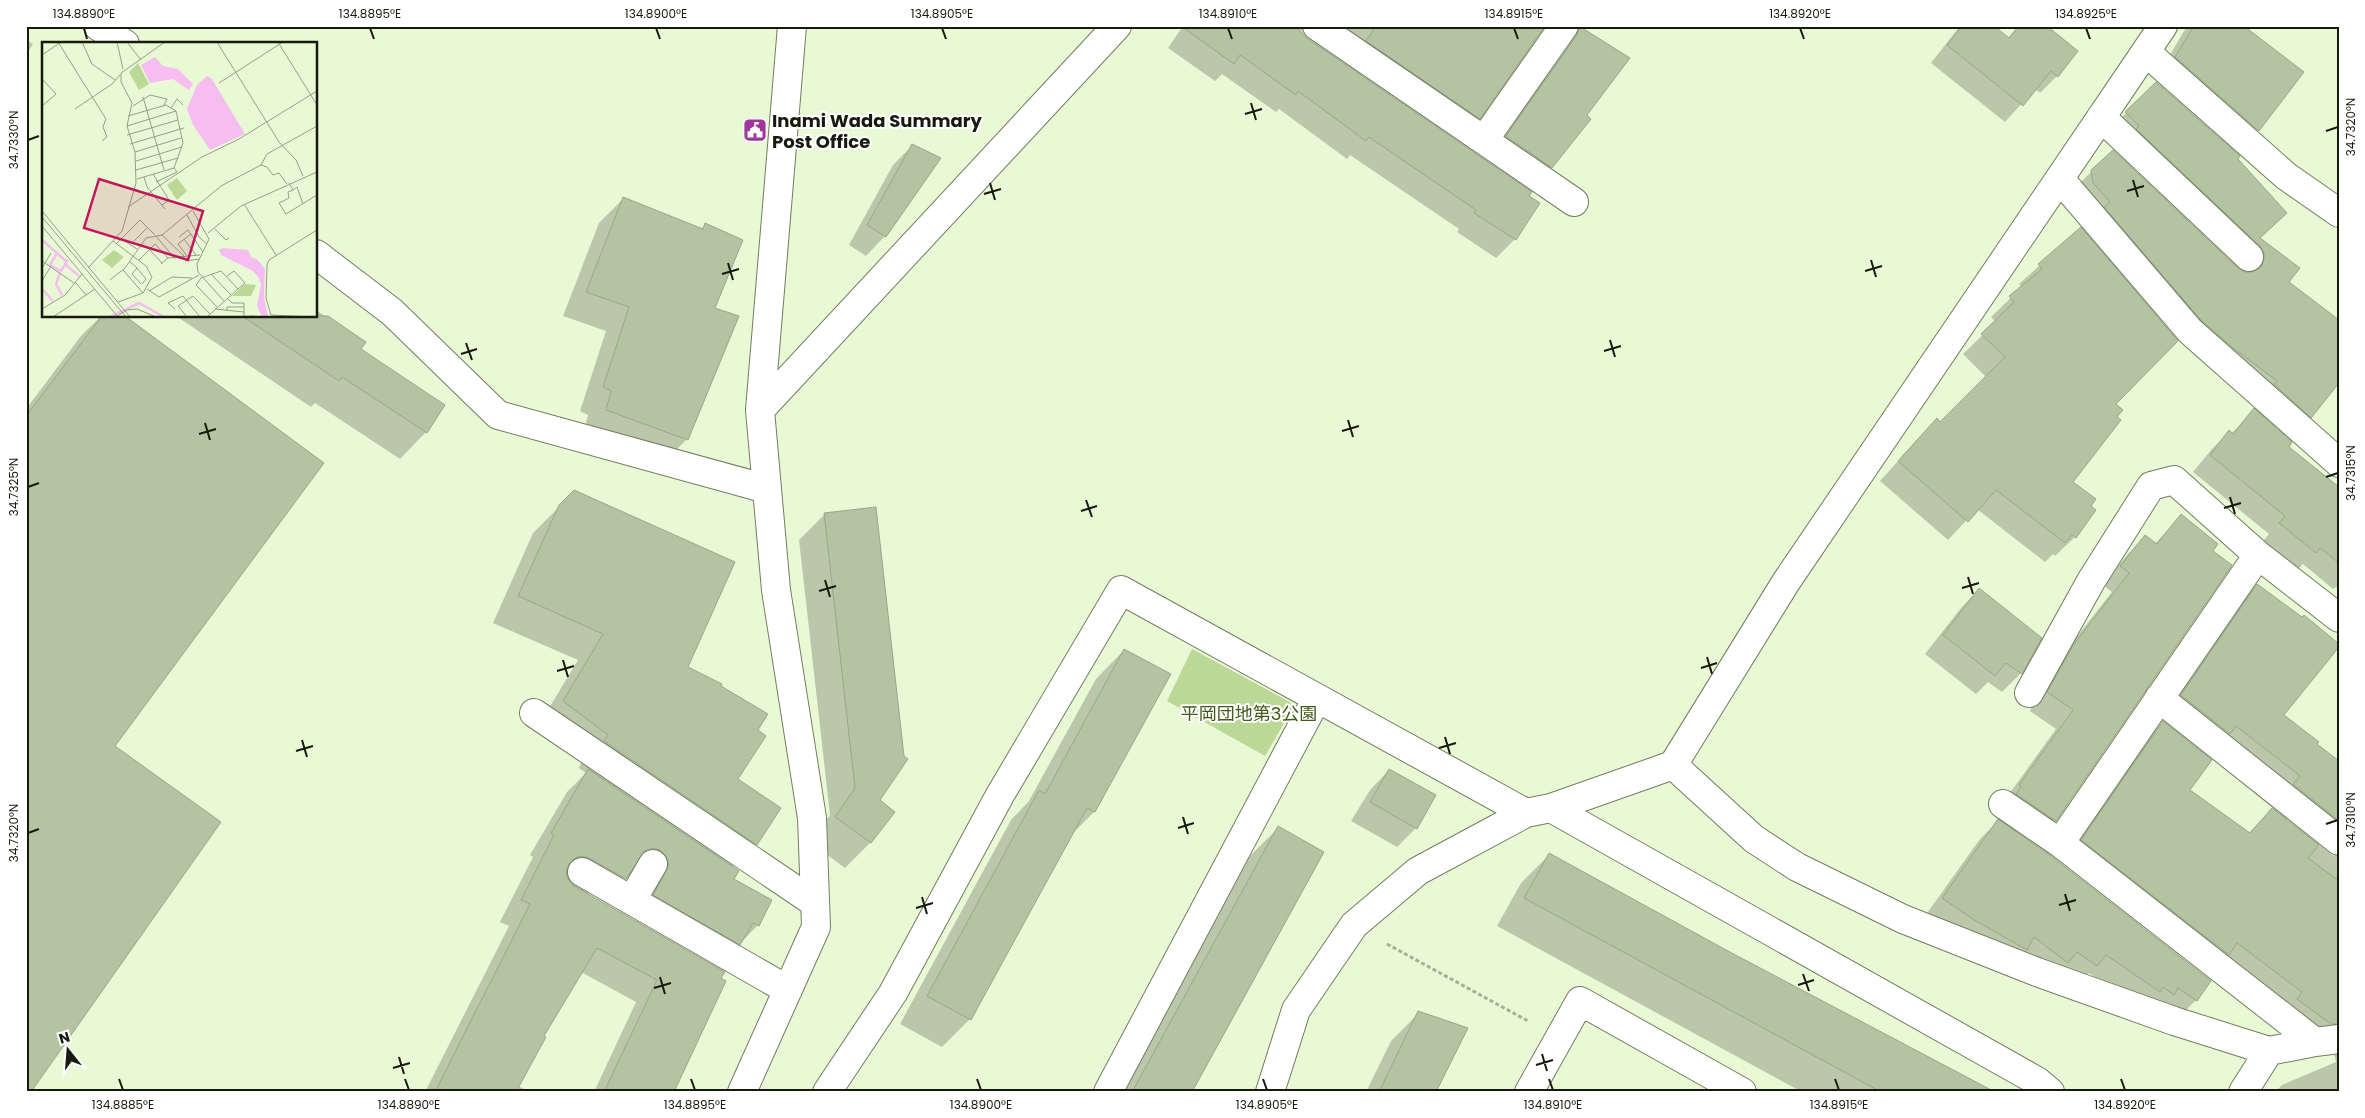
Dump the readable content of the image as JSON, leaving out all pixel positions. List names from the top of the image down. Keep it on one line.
{"parks":["平岡団地第3公園"],"places":{"public building":["Inami Wada Summary Post Office"]},"north":"top","coordinates":["134.8890°E","134.8895°E","134.8900°E","134.8905°E","134.8910°E","134.8915°E","134.8920°E","134.8925°E","34.7320°N","34.7330°N","34.7315°N","34.7325°N","34.7310°N","134.8885°E"]}
